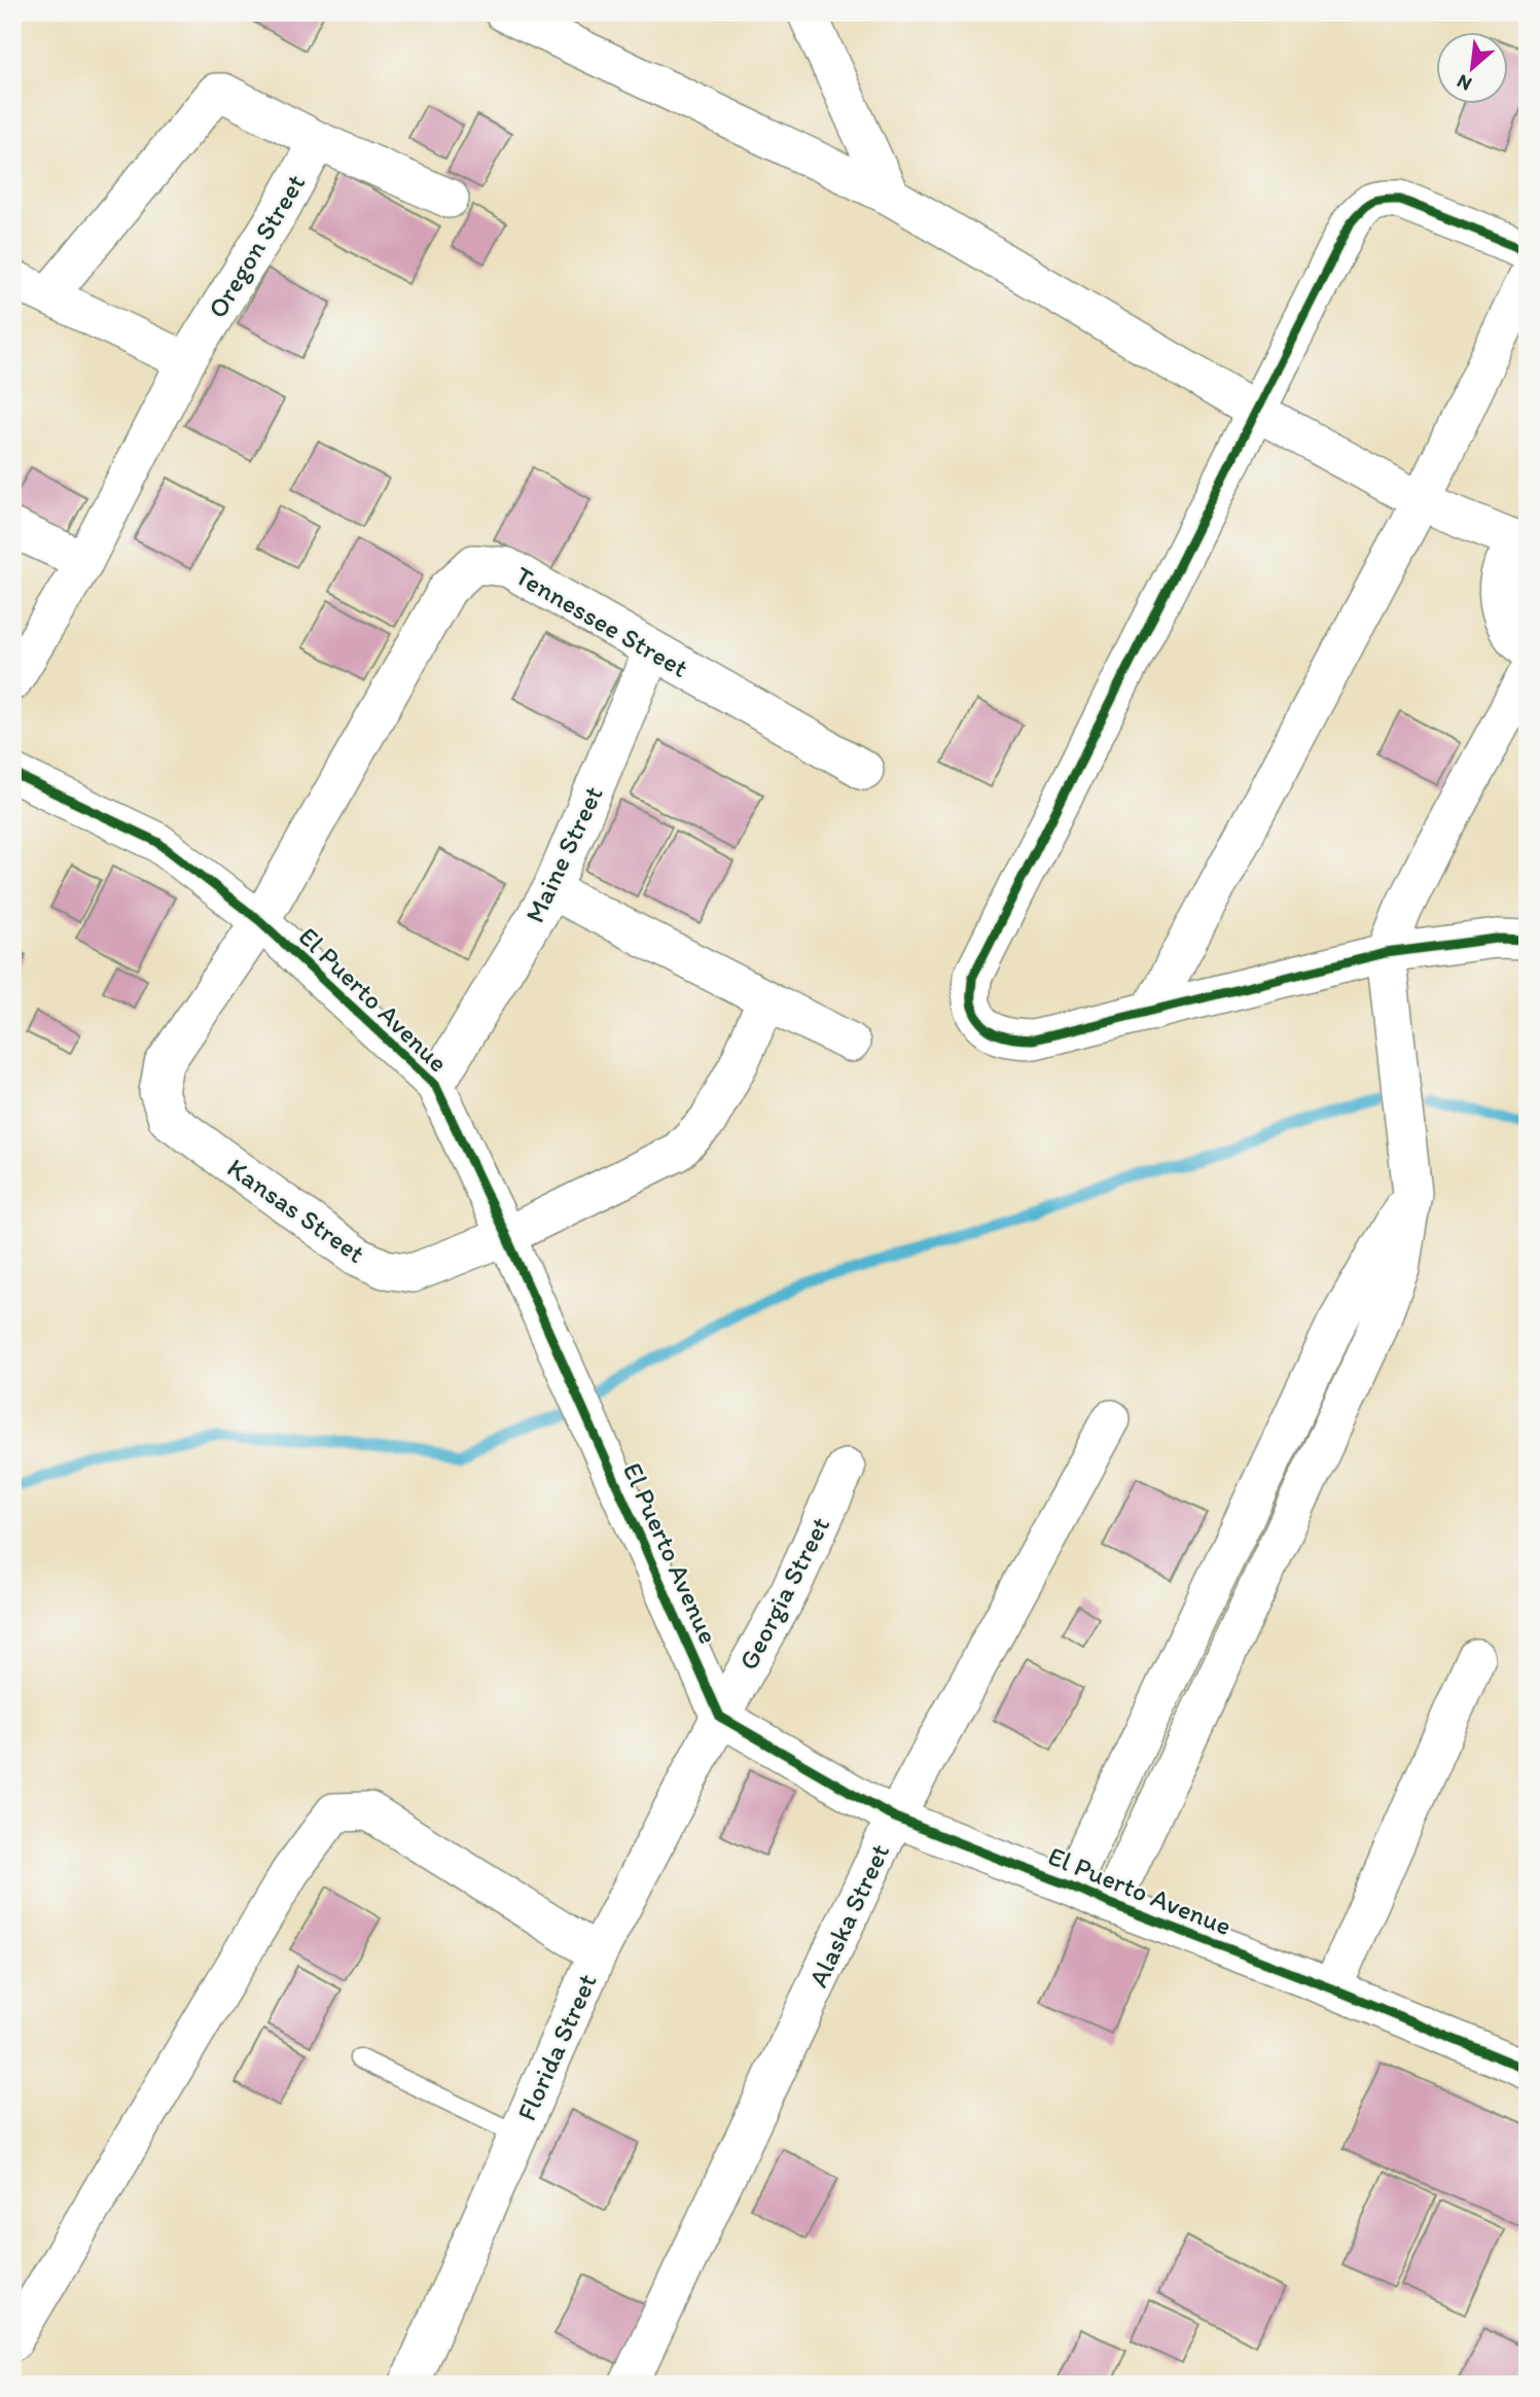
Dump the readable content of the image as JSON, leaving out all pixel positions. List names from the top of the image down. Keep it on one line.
{"streets":{"street":["Oregon Street","Tennessee Street","Maine Street","El Puerto Avenue","Kansas Street","Georgia Street","Alaska Street","Florida Street"]},"crossings":[["Tennessee Street","Maine Street"],["Tennessee Street","El Puerto Avenue"],["Tennessee Street","Kansas Street"],["Maine Street","El Puerto Avenue"],["El Puerto Avenue","Kansas Street"],["El Puerto Avenue","Georgia Street"],["El Puerto Avenue","Alaska Street"],["El Puerto Avenue","Florida Street"],["Georgia Street","Florida Street"]],"north":"bottom left"}
